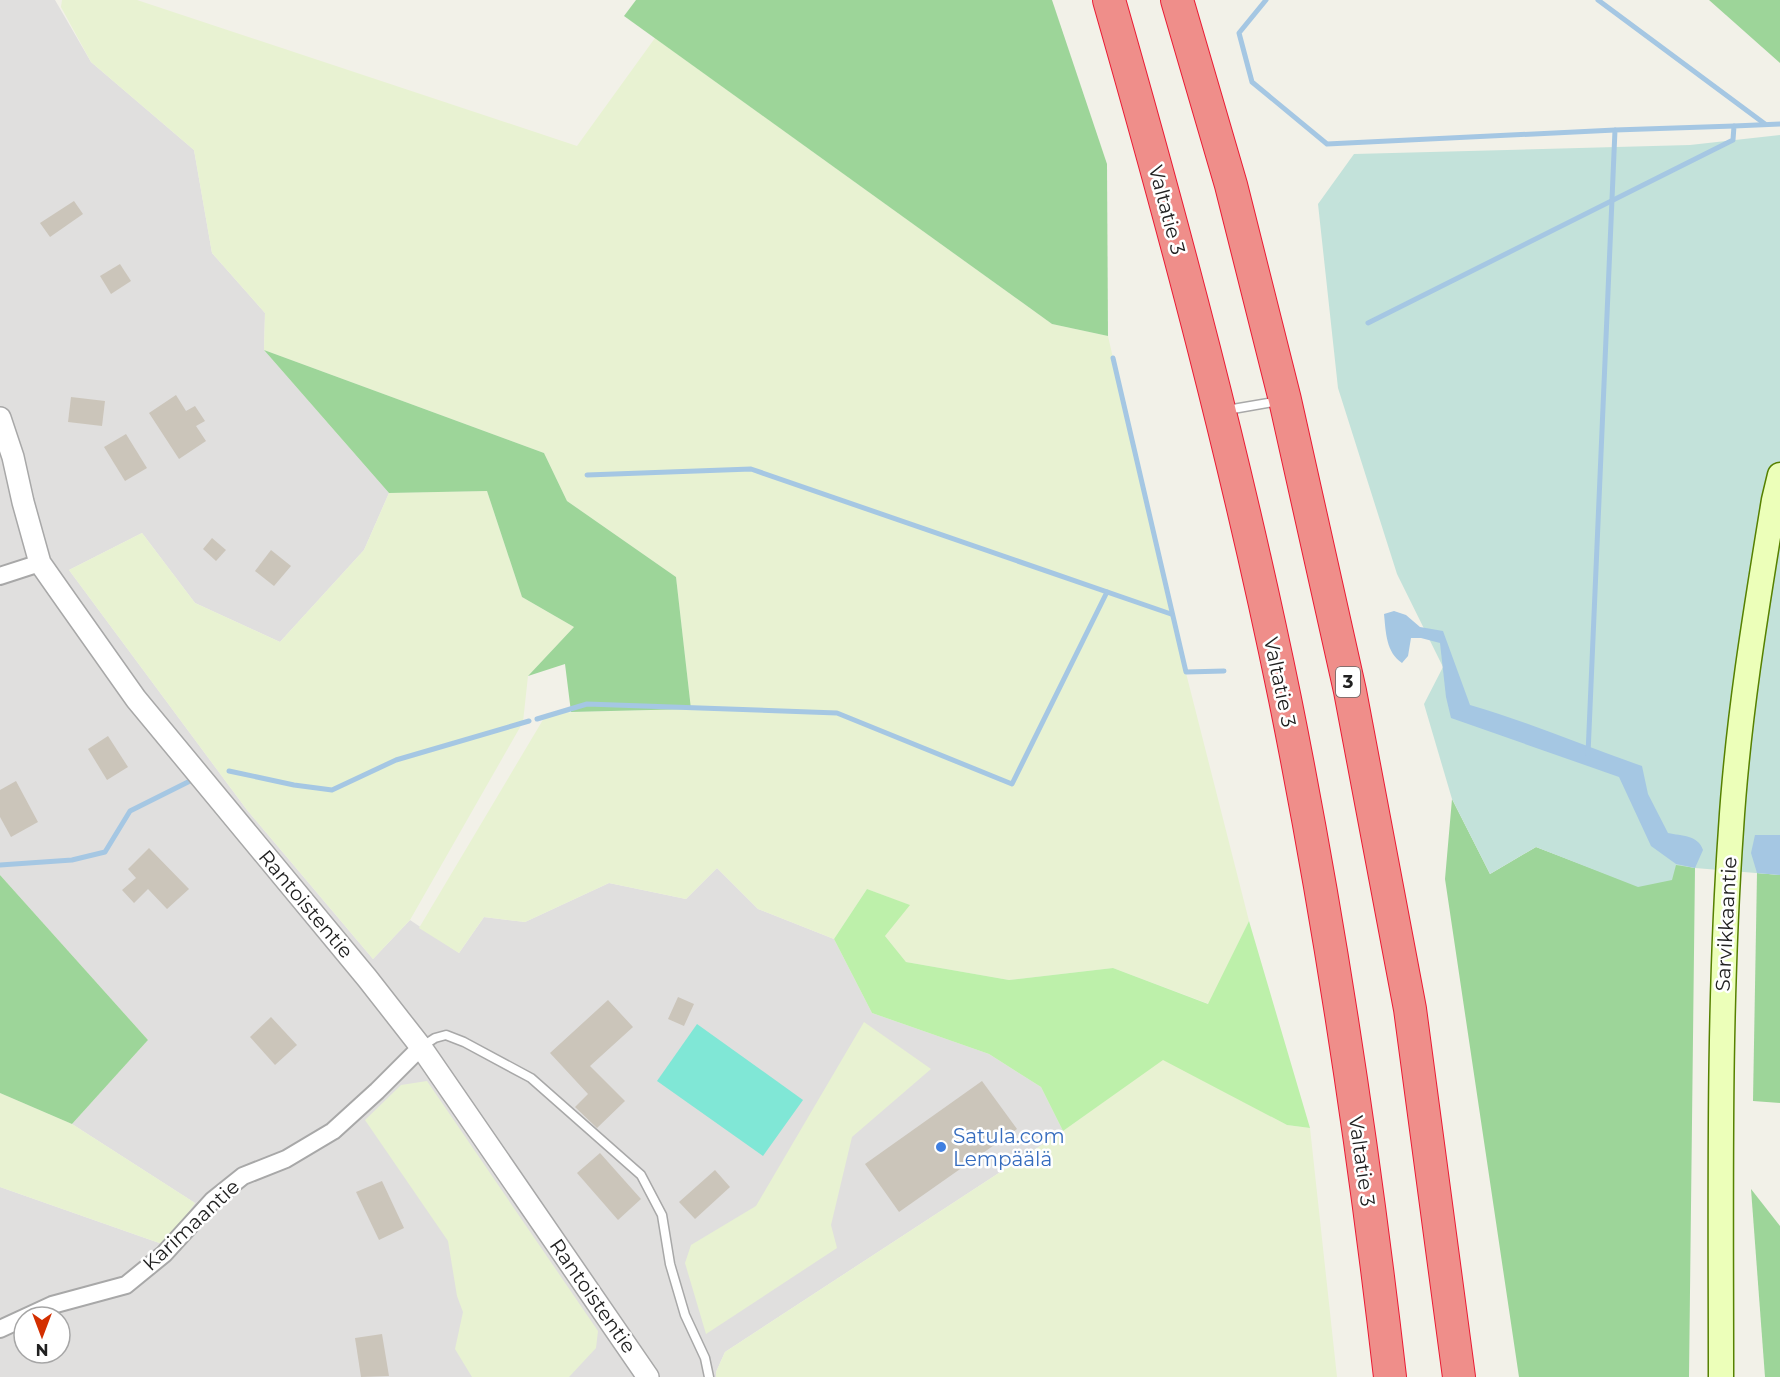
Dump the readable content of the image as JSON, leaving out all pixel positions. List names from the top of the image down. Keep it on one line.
{"streets":{"highway":["Valtatie 3","3"],"main road":["Sarvikkaantie"],"street":["Rantoistentie","Karimaantie"]},"crossings":[["Rantoistentie","Karimaantie"]],"places":["Satula.com Lempäälä"],"north":"bottom"}
